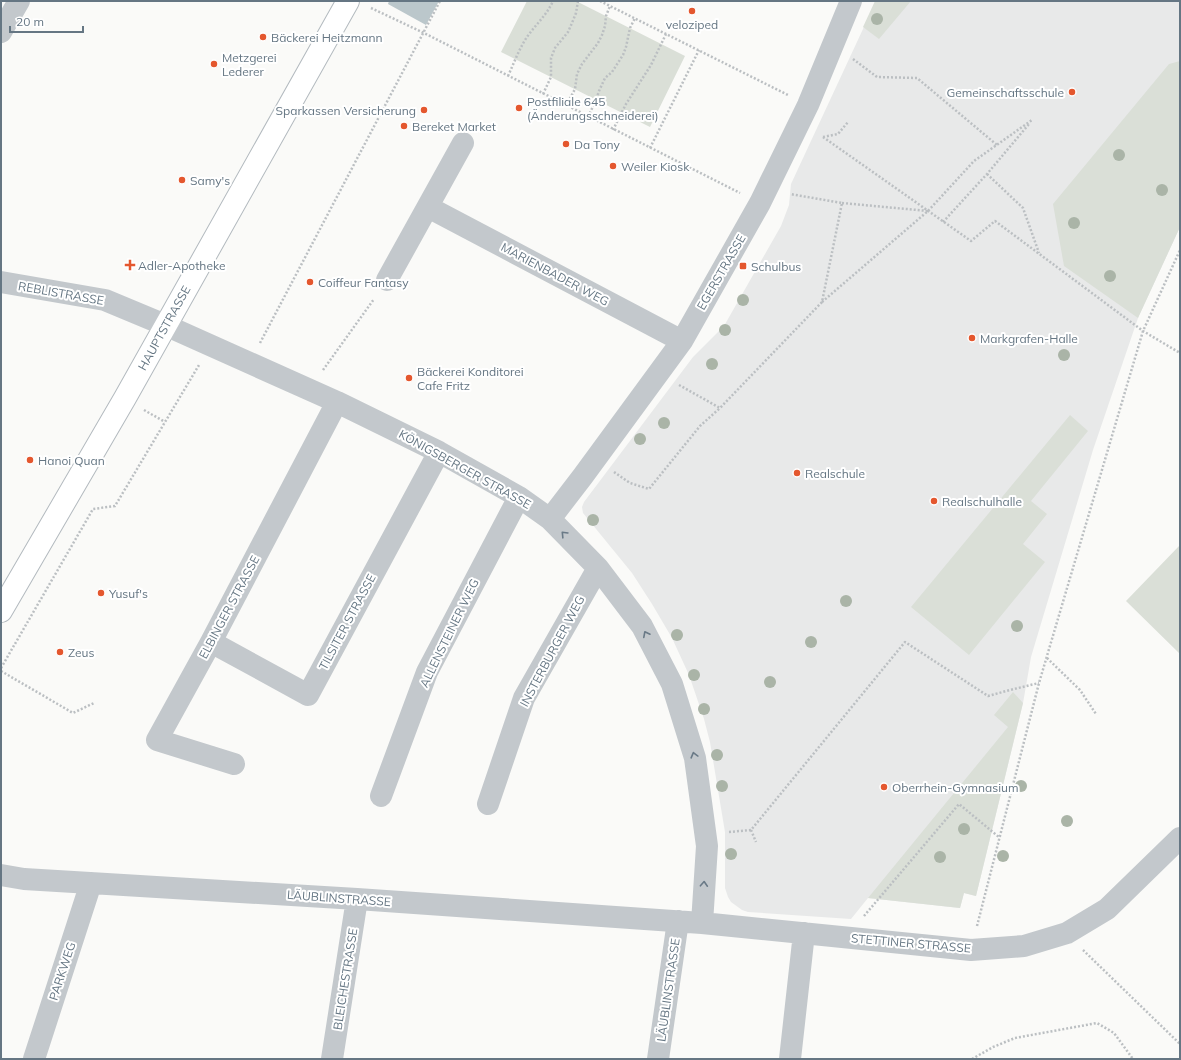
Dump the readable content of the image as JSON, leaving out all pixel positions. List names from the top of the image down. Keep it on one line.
{"streets":{"street":["EGERSTRASSE","MARIENBADER WEG","REBLISTRASSE","HAUPTSTRASSE","KÖNIGSBERGER STRASSE","ELBINGER STRASSE","TILSITER STRASSE","ALLENSTEINER WEG","INSTERBURGER WEG","LÄUBLINSTRASSE","STETTINER STRASSE","PARKWEG","BLEICHESTRASSE"]},"crossings":[["EGERSTRASSE","MARIENBADER WEG"],["EGERSTRASSE","KÖNIGSBERGER STRASSE"],["REBLISTRASSE","HAUPTSTRASSE"],["REBLISTRASSE","KÖNIGSBERGER STRASSE"],["HAUPTSTRASSE","KÖNIGSBERGER STRASSE"],["KÖNIGSBERGER STRASSE","ELBINGER STRASSE"],["KÖNIGSBERGER STRASSE","TILSITER STRASSE"],["KÖNIGSBERGER STRASSE","ALLENSTEINER WEG"],["KÖNIGSBERGER STRASSE","INSTERBURGER WEG"],["KÖNIGSBERGER STRASSE","LÄUBLINSTRASSE"],["KÖNIGSBERGER STRASSE","STETTINER STRASSE"],["ELBINGER STRASSE","TILSITER STRASSE"],["LÄUBLINSTRASSE","STETTINER STRASSE"],["LÄUBLINSTRASSE","PARKWEG"],["LÄUBLINSTRASSE","BLEICHESTRASSE"]],"one_way":["KÖNIGSBERGER STRASSE"],"places":{"other":["veloziped","Bäckerei Heitzmann","Metzgerei Lederer","Gemeinschaftsschule","Postfiliale 645 (Änderungsschneiderei)","Sparkassen Versicherung","Bereket Market","Da Tony","Weiler Kiosk","Samy's","Coiffeur Fantasy","Markgrafen-Halle","Bäckerei Konditorei Cafe Fritz","Hanoi Quan","Realschule","Realschulhalle","Yusuf's","Zeus","Oberrhein-Gymnasium"],"health":["Adler-Apotheke"],"transit":["Schulbus"]},"scale_bar":"20 m"}
